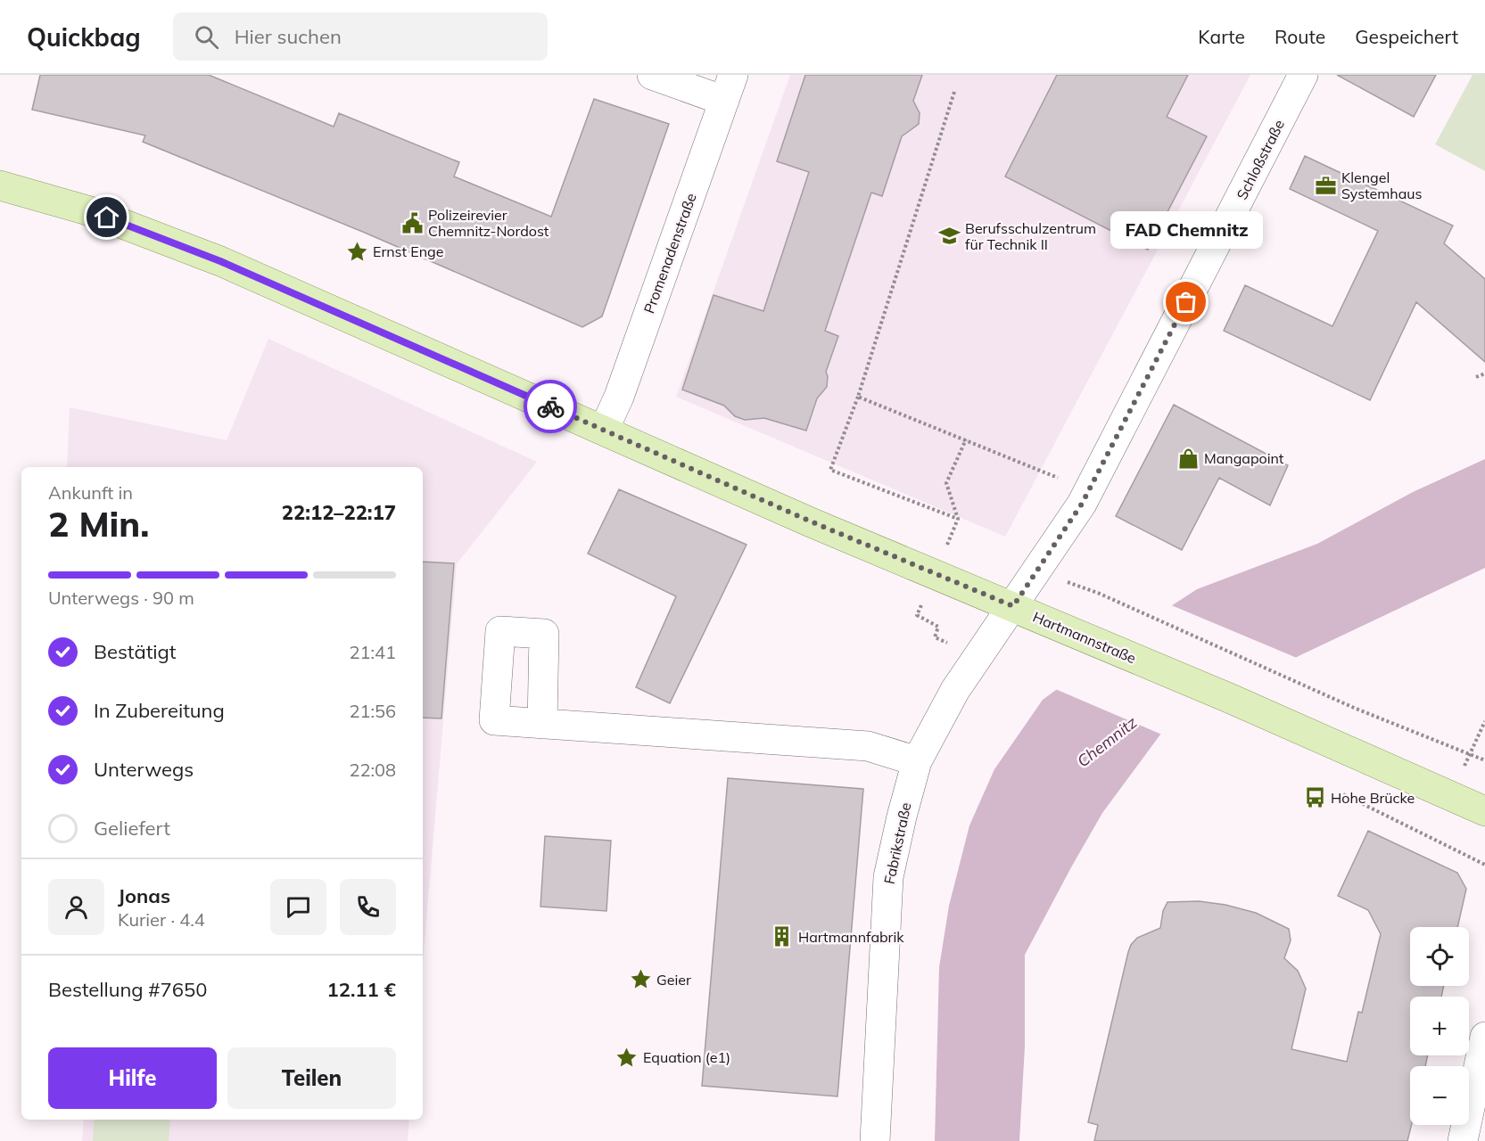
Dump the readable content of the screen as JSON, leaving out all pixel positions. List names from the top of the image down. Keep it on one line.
{"streets":{"main road":["Hartmannstraße"],"street":["Schloßstraße","Promenadenstraße","Fabrikstraße"]},"crossings":[["Schloßstraße","Hartmannstraße"],["Schloßstraße","Fabrikstraße"],["Promenadenstraße","Hartmannstraße"],["Hartmannstraße","Fabrikstraße"]],"water":["Chemnitz"],"places":{"office":["Klengel Systemhaus"],"public building":["Polizeirevier Chemnitz-Nordost"],"school or university":["Berufsschulzentrum für Technik II"],"place":["Ernst Enge","Geier","Equation (e1)"],"other":["FAD Chemnitz"],"shop":["Mangapoint"],"bus stop":["Hohe Brücke"],"building":["Hartmannfabrik"]},"page":{"header":"Quickbag","search":"Hier suchen","nav":["Karte","Route","Gespeichert"],"bubble":"FAD Chemnitz","heading":["2 Min.","Ankunft in","22:12–22:17"],"panel":["Jonas","Kurier · 4.4","Bestellung #7650","12.11 €"],"bar":"Unterwegs · 90 m","list":[["Bestätigt","21:41"],["In Zubereitung","21:56"],["Unterwegs","22:08"],"Geliefert"],"map_buttons":["+","−"],"buttons":["Hilfe","Teilen"]}}
